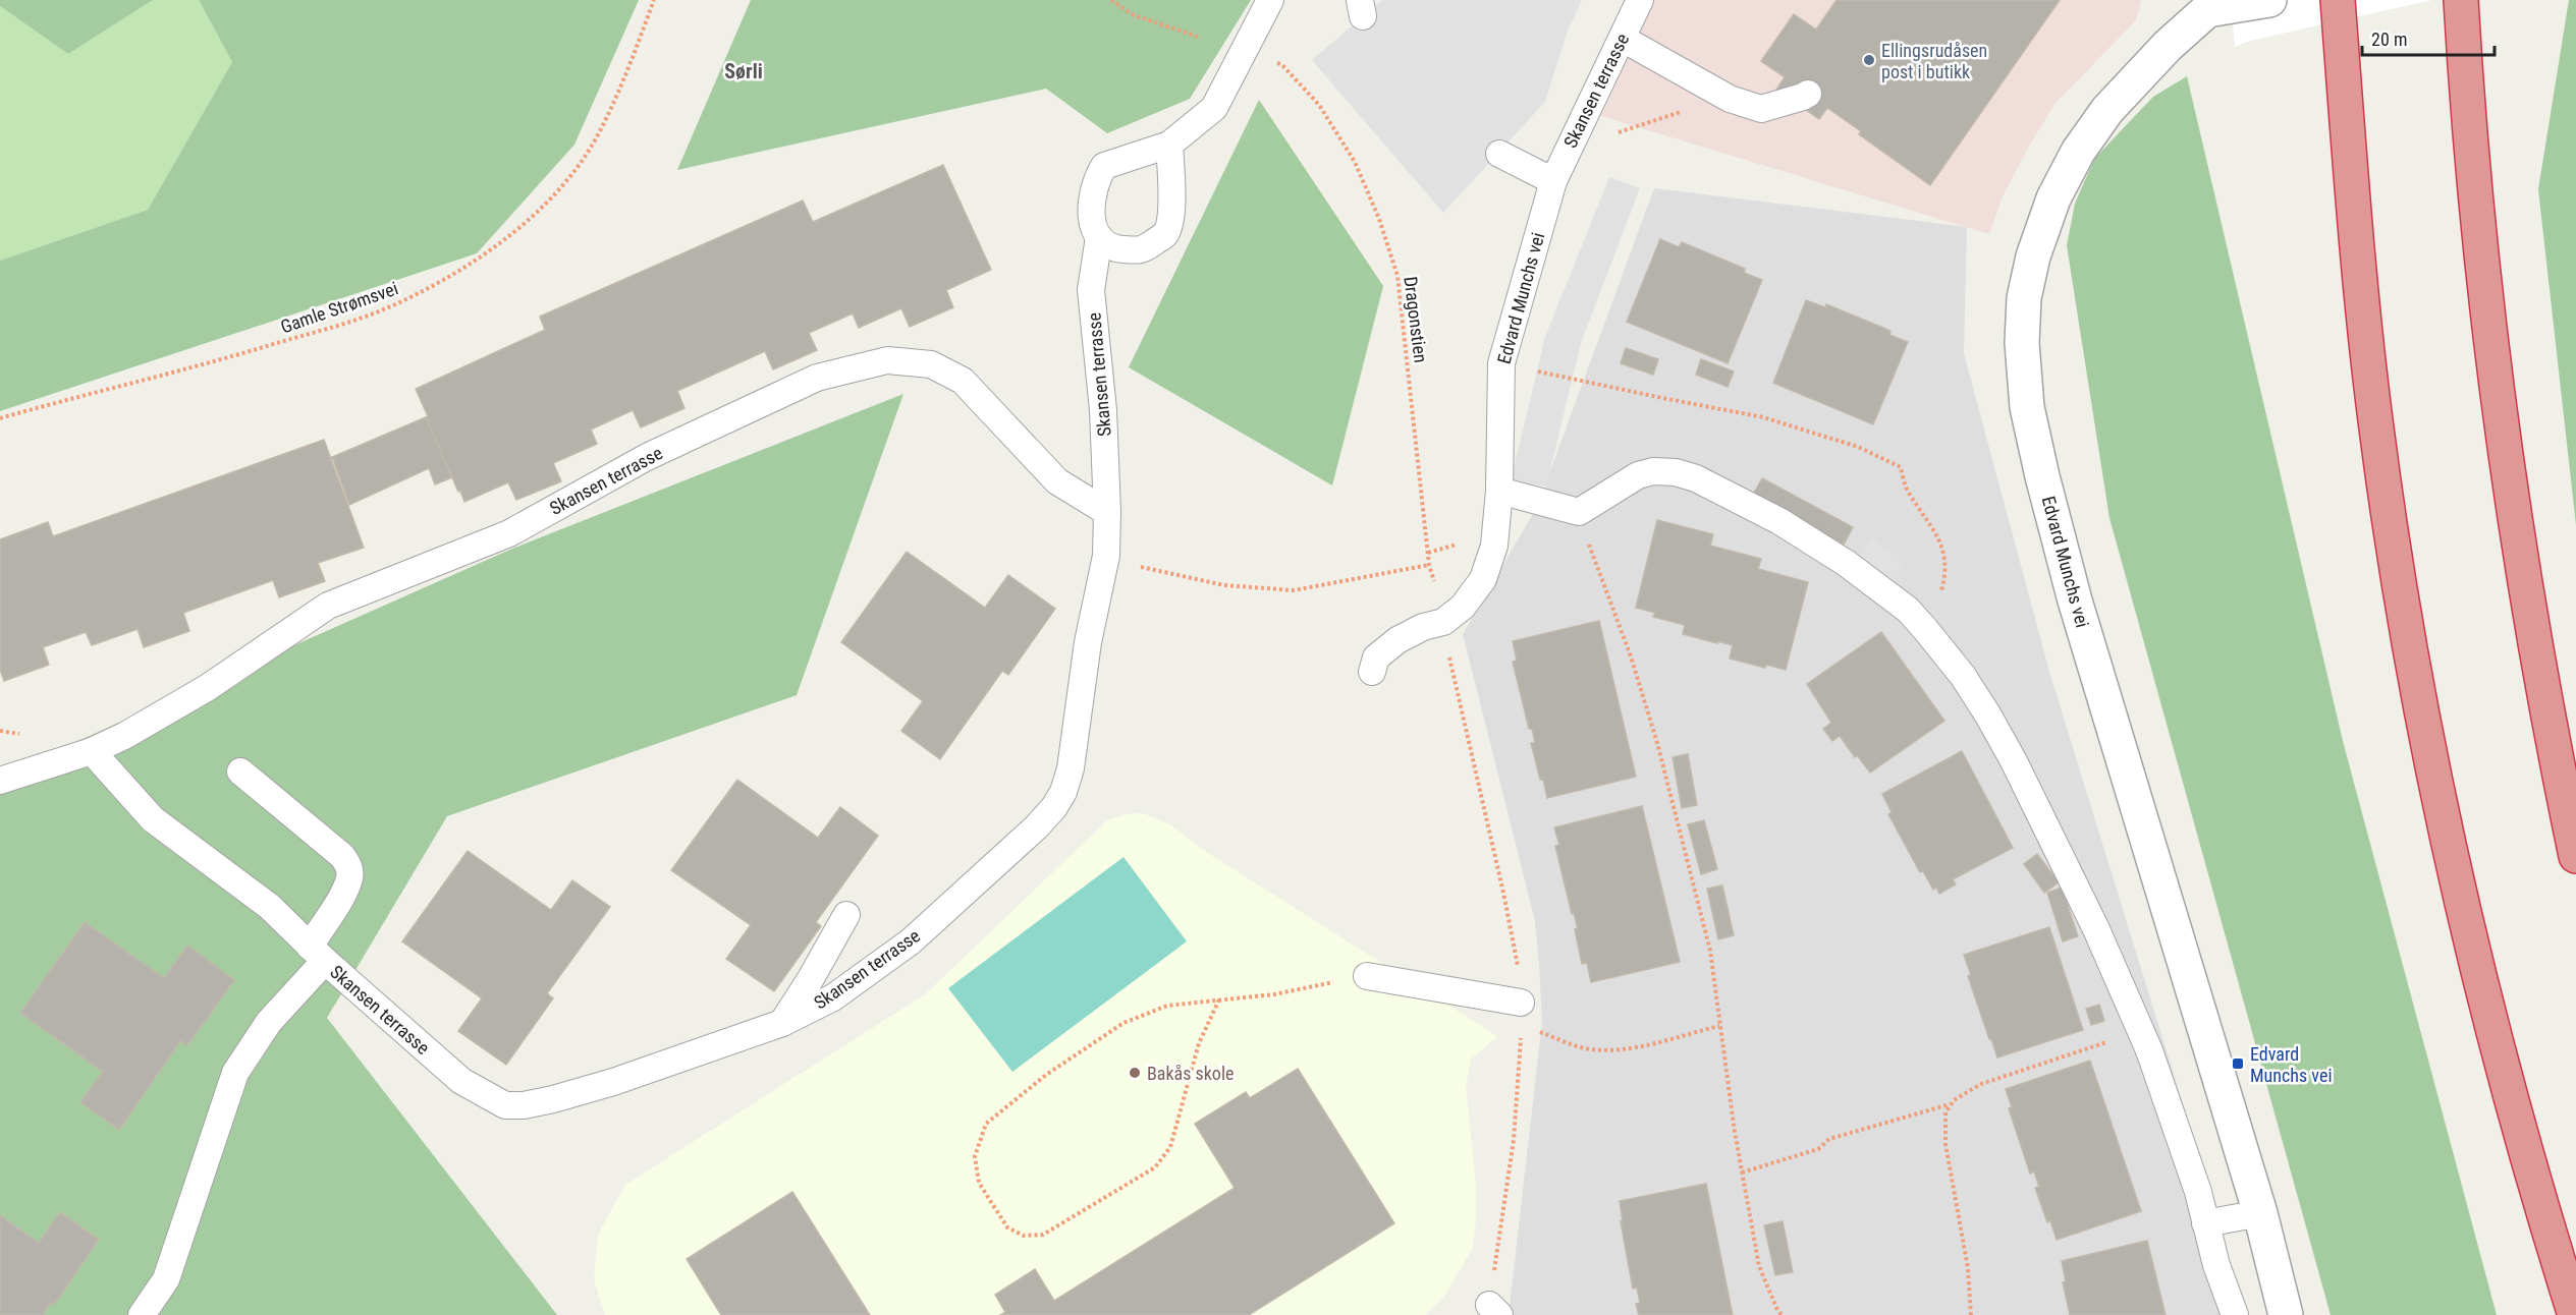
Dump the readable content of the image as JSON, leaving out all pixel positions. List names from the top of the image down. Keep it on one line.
{"streets":{"street":["Edvard Munchs vei"],"lane":["Skansen terrasse"],"path":["Gamle Strømsvei","Dragonstien"]},"crossings":[["Skansen terrasse","Edvard Munchs vei"],["Edvard Munchs vei","Dragonstien"]],"districts":["Sørli"],"places":{"other":["Ellingsrudåsen post i butikk","Bakås skole"],"transit":["Edvard Munchs vei"]},"scale_bar":"20 m"}
